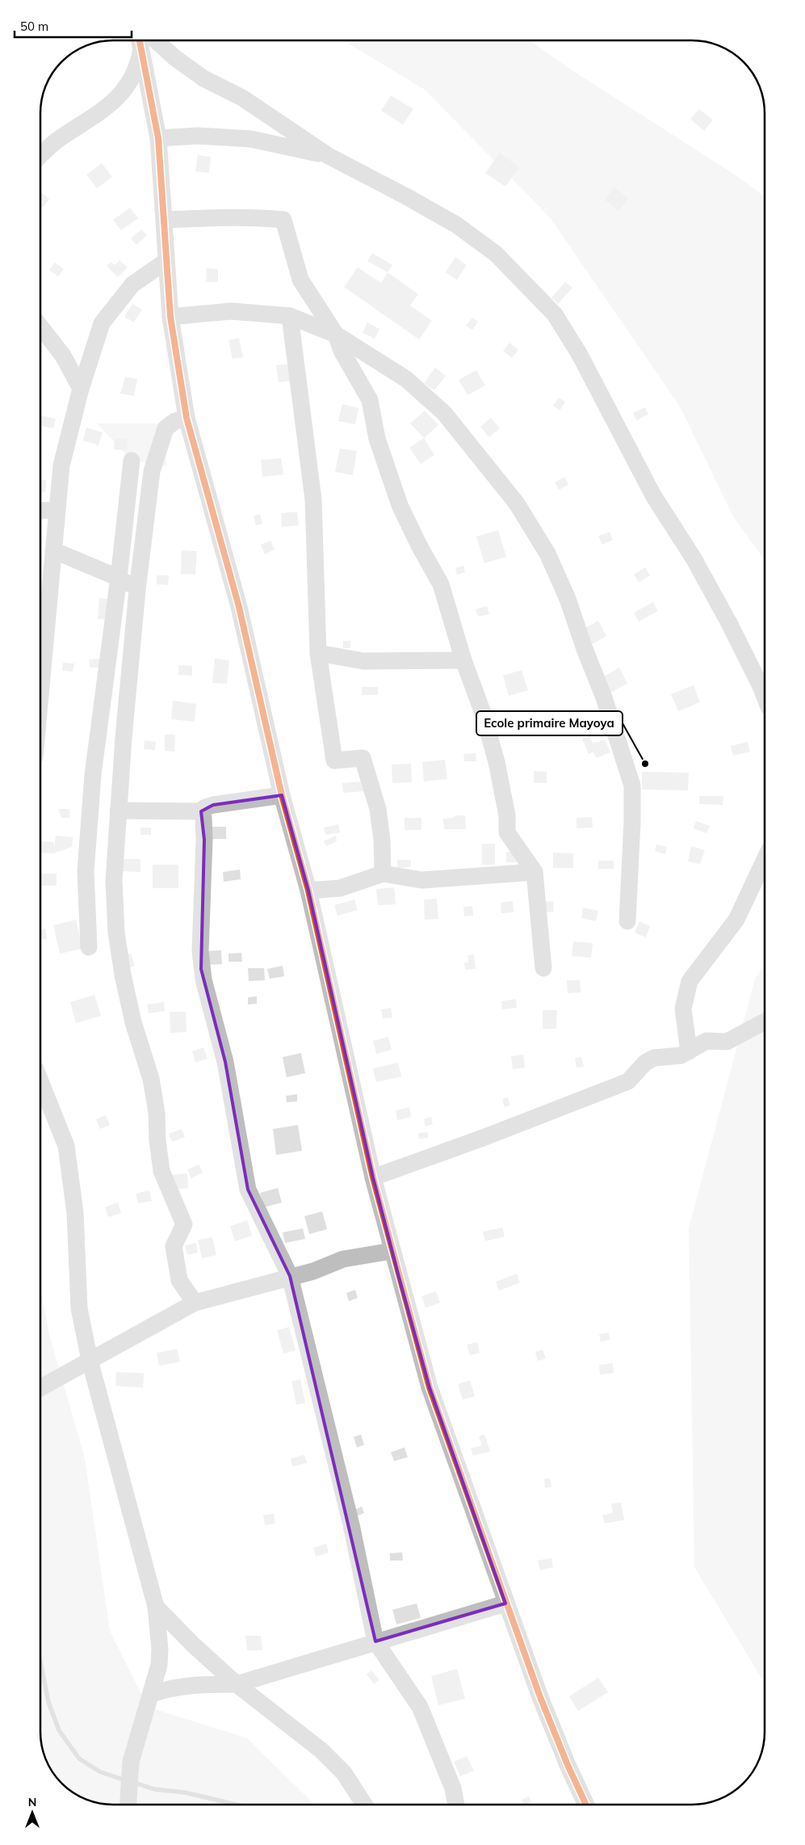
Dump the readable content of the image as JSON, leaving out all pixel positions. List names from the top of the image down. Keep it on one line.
{"places":["Ecole primaire Mayoya"],"scale_bar":"50 m","north":"top"}
